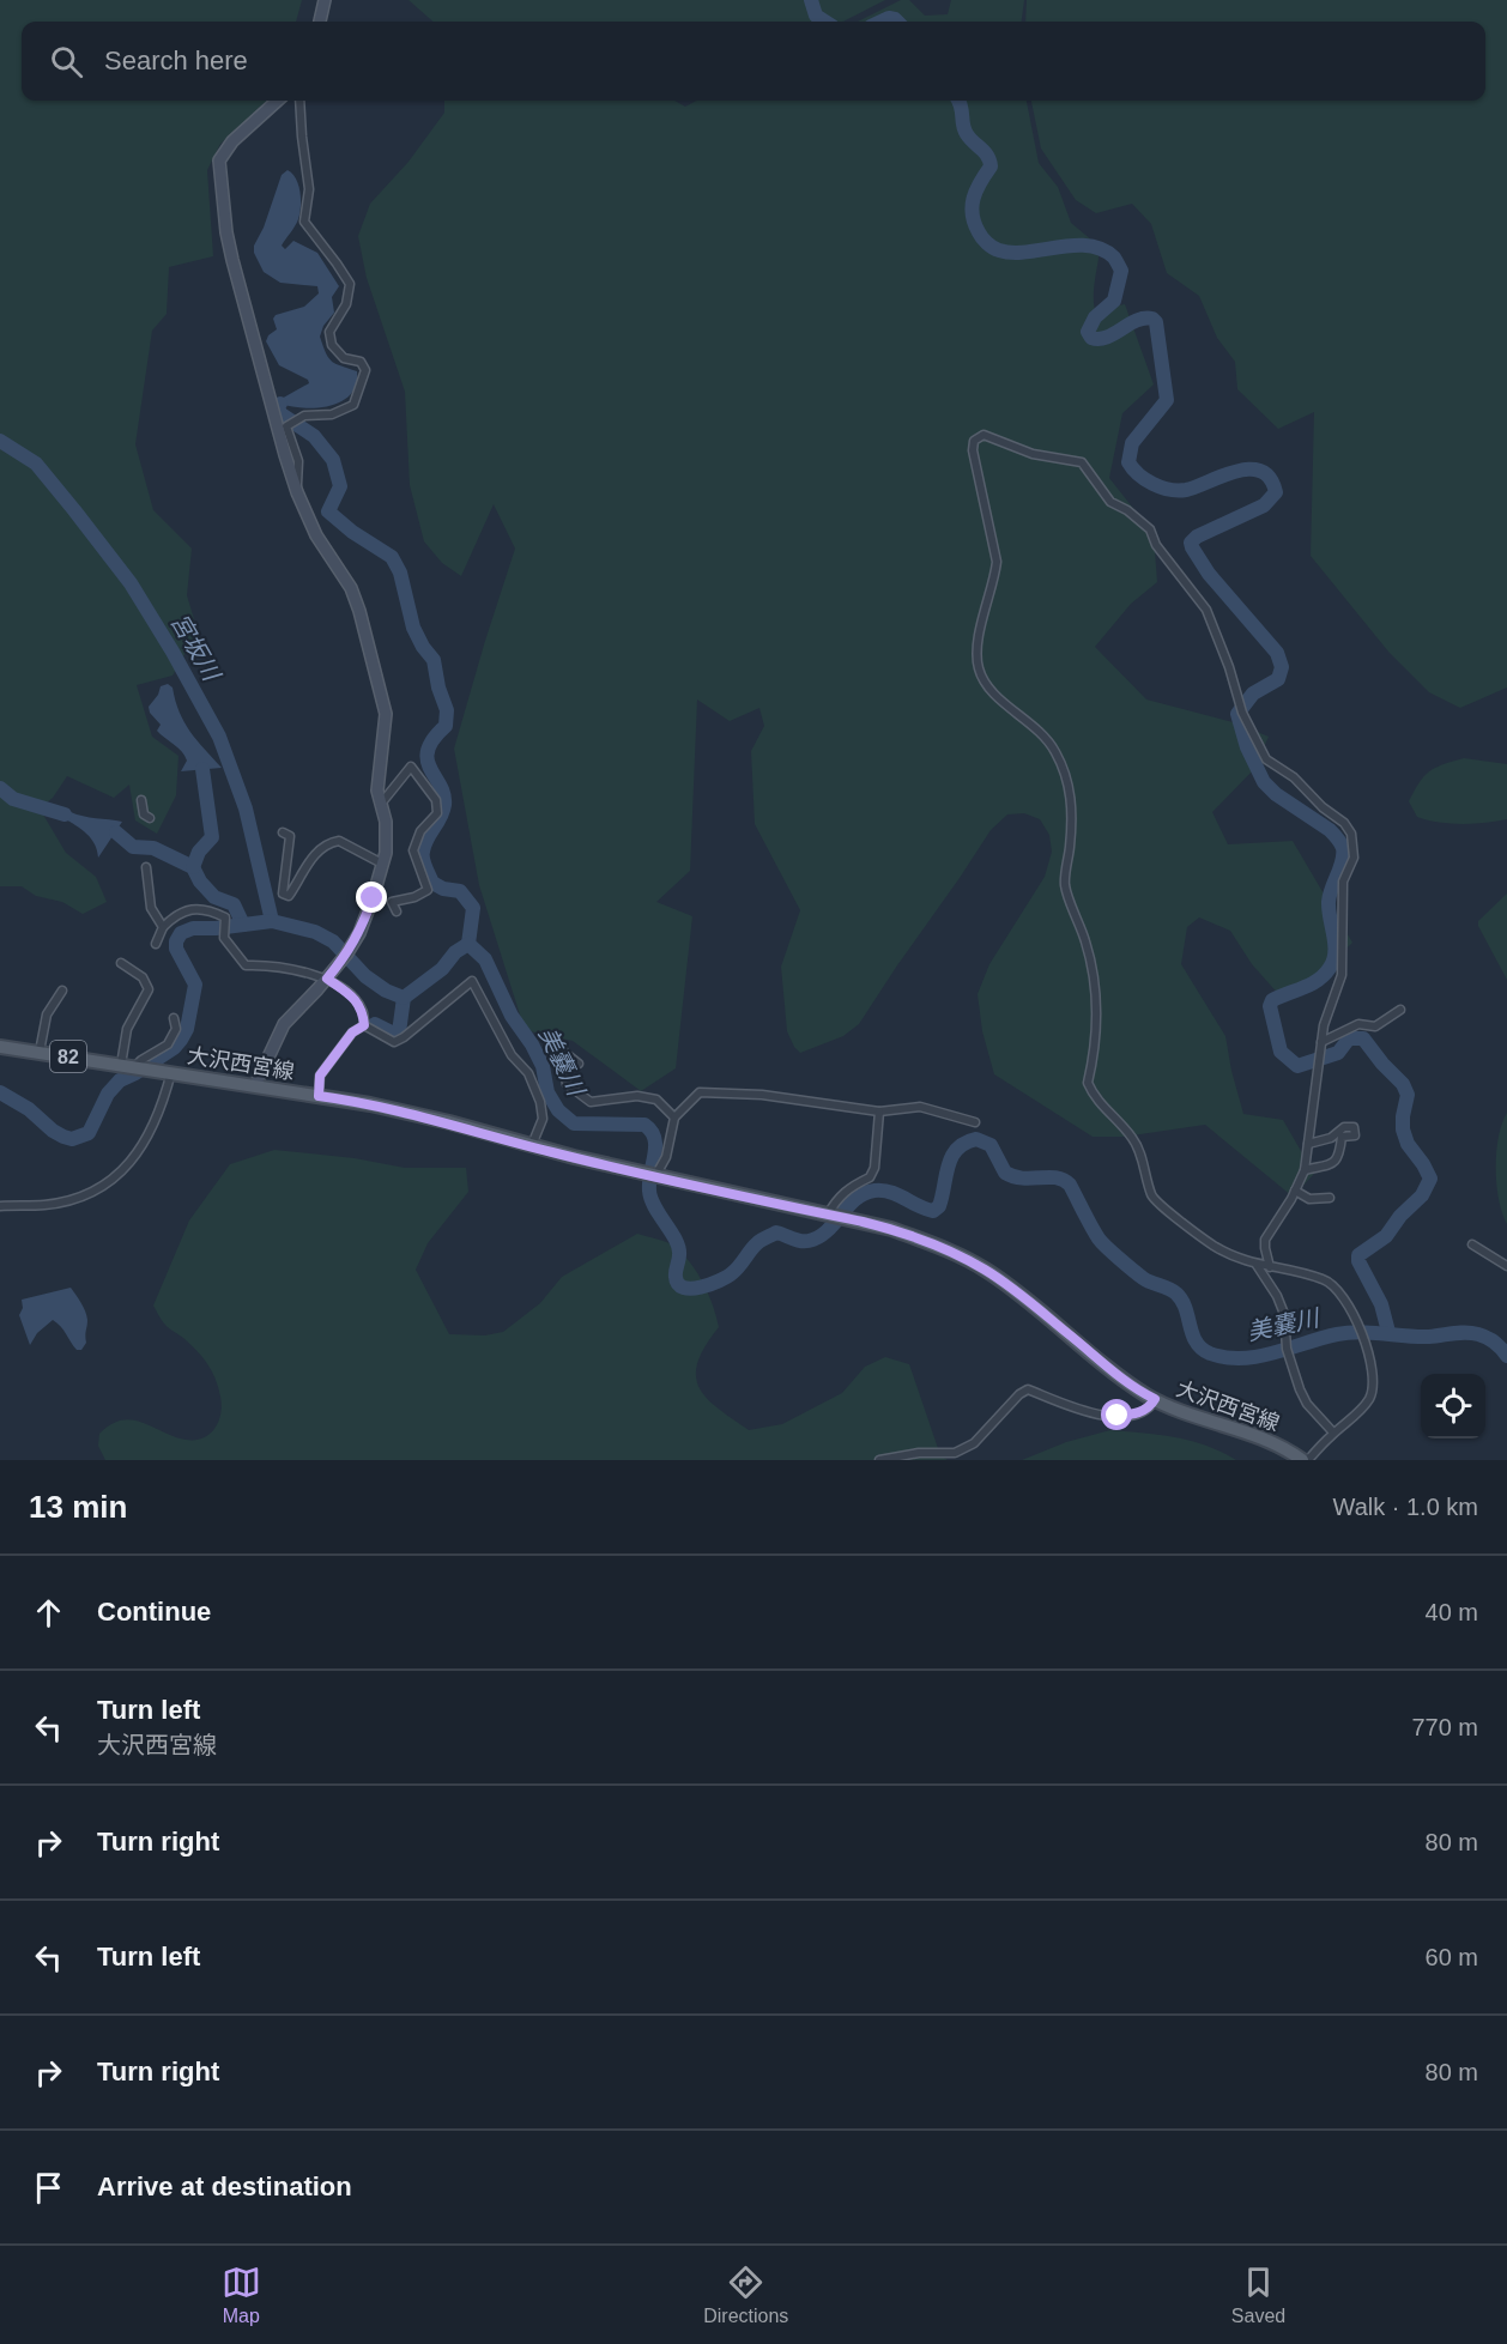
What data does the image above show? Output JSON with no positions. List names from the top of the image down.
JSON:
{
  "streets": {
    "main road": ["82", "大沢西宮線"]
  },
  "water": ["宮坂川", "美嚢川"],
  "page": {
    "search": "Search here",
    "heading": ["13 min", "Walk · 1.0 km"],
    "list": [
      ["Continue", "40 m"],
      ["Turn left", "大沢西宮線", "770 m"],
      ["Turn right", "80 m"],
      ["Turn left", "60 m"],
      ["Turn right", "80 m"],
      "Arrive at destination"
    ],
    "nav": ["Map", "Directions", "Saved"]
  }
}
